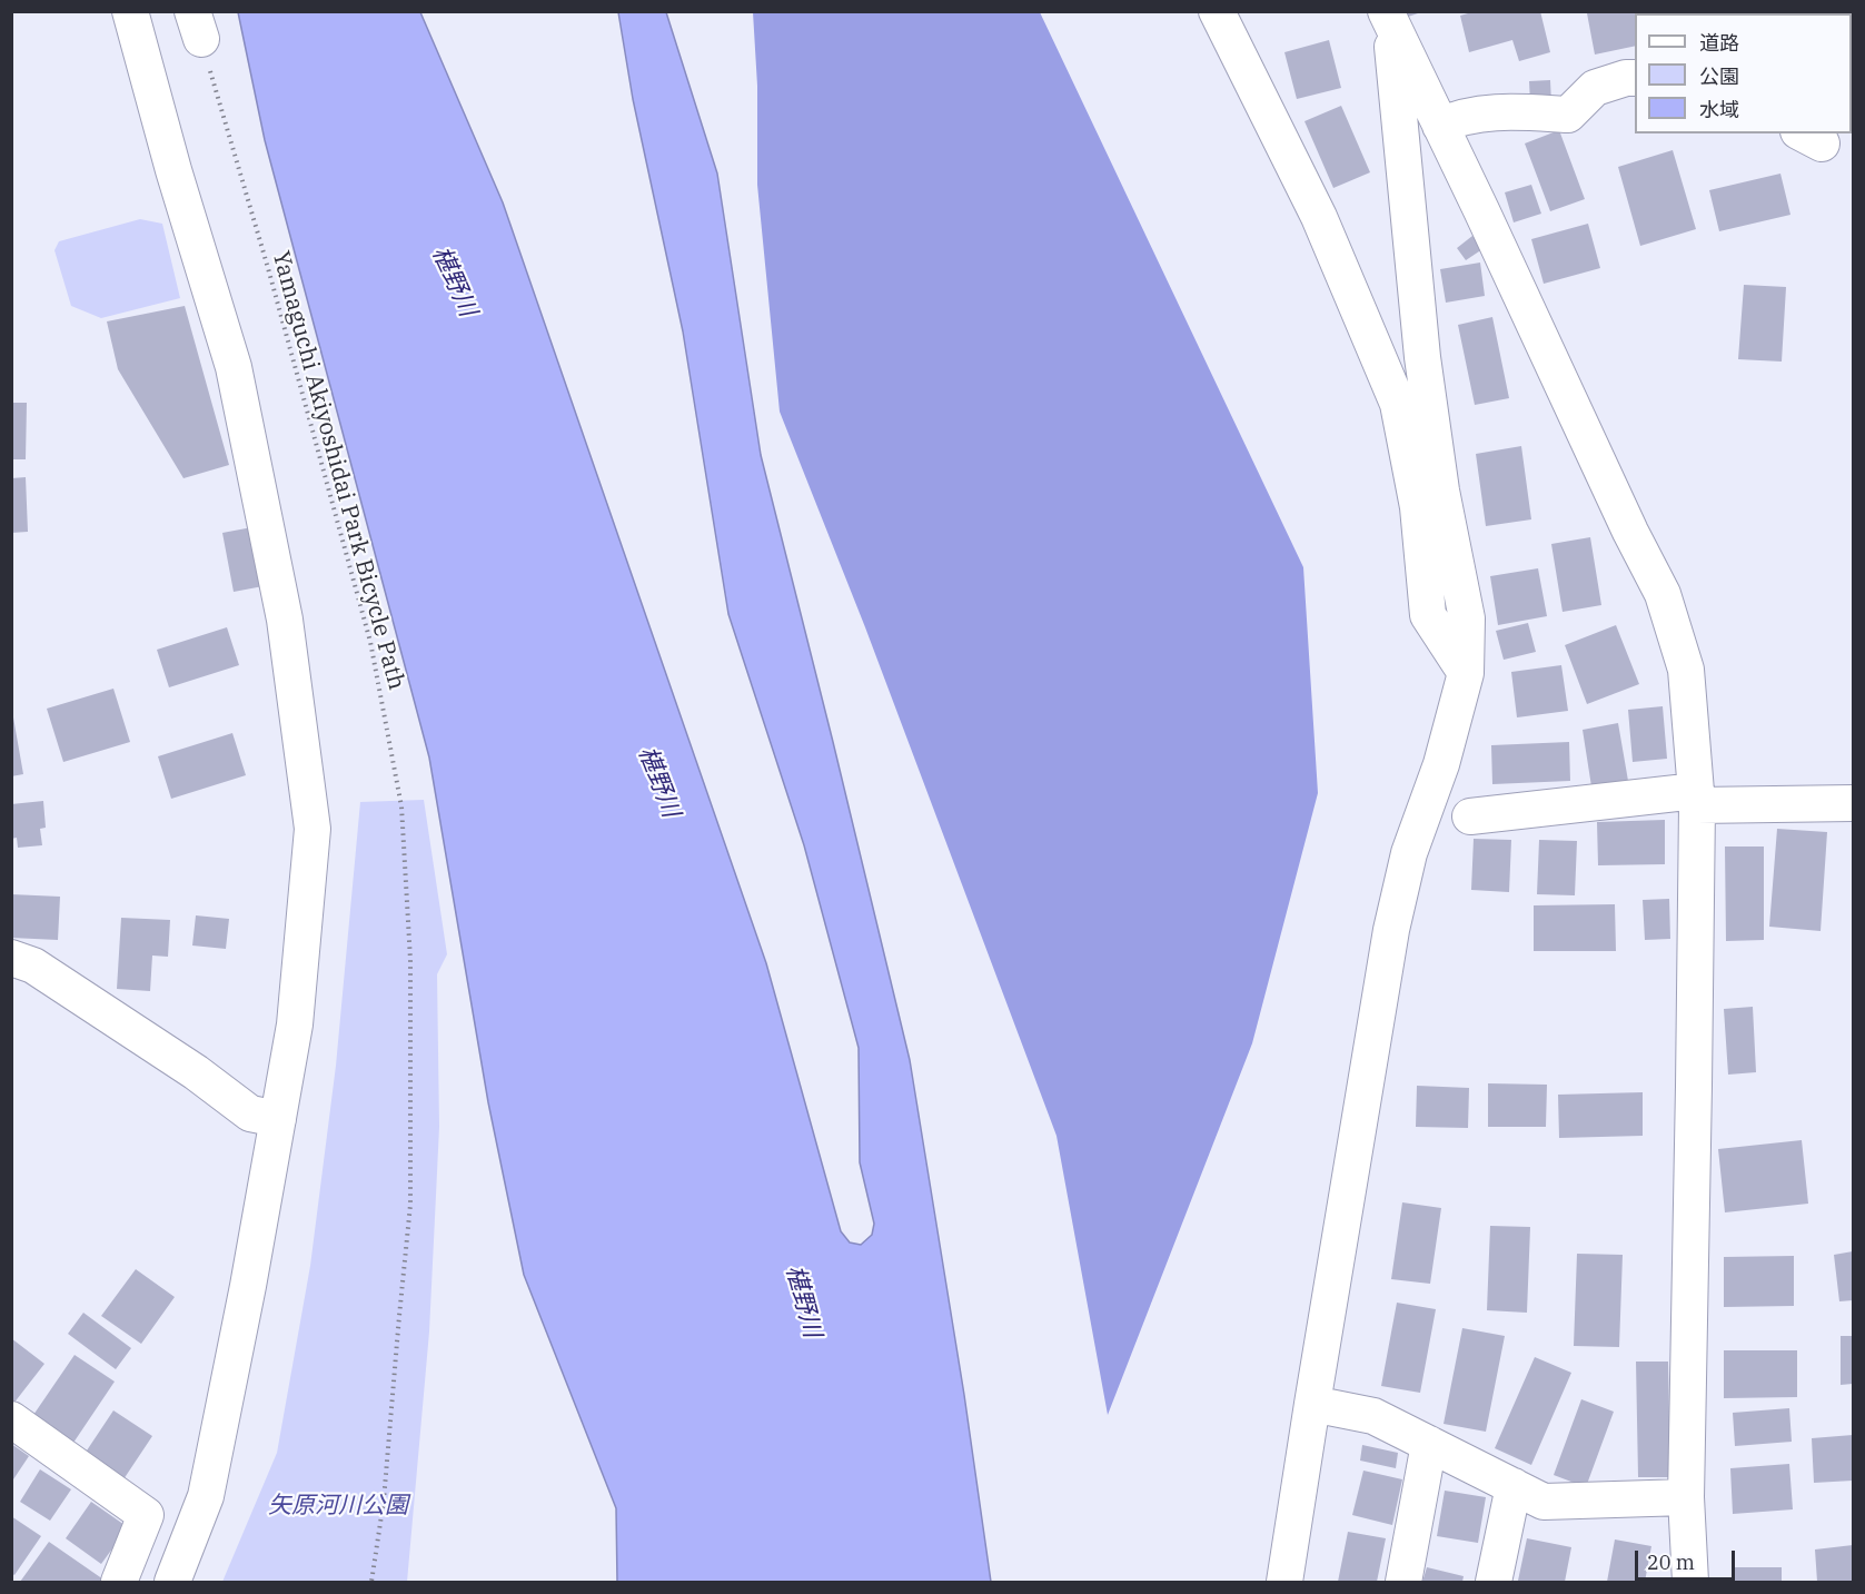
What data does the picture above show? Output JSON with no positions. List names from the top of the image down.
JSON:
{
  "streets": {
    "path": ["Yamaguchi Akiyoshidai Park Bicycle Path"]
  },
  "water": ["椹野川"],
  "parks": ["矢原河川公園"],
  "legend": ["道路", "公園", "水域"],
  "scale_bar": "20 m"
}
